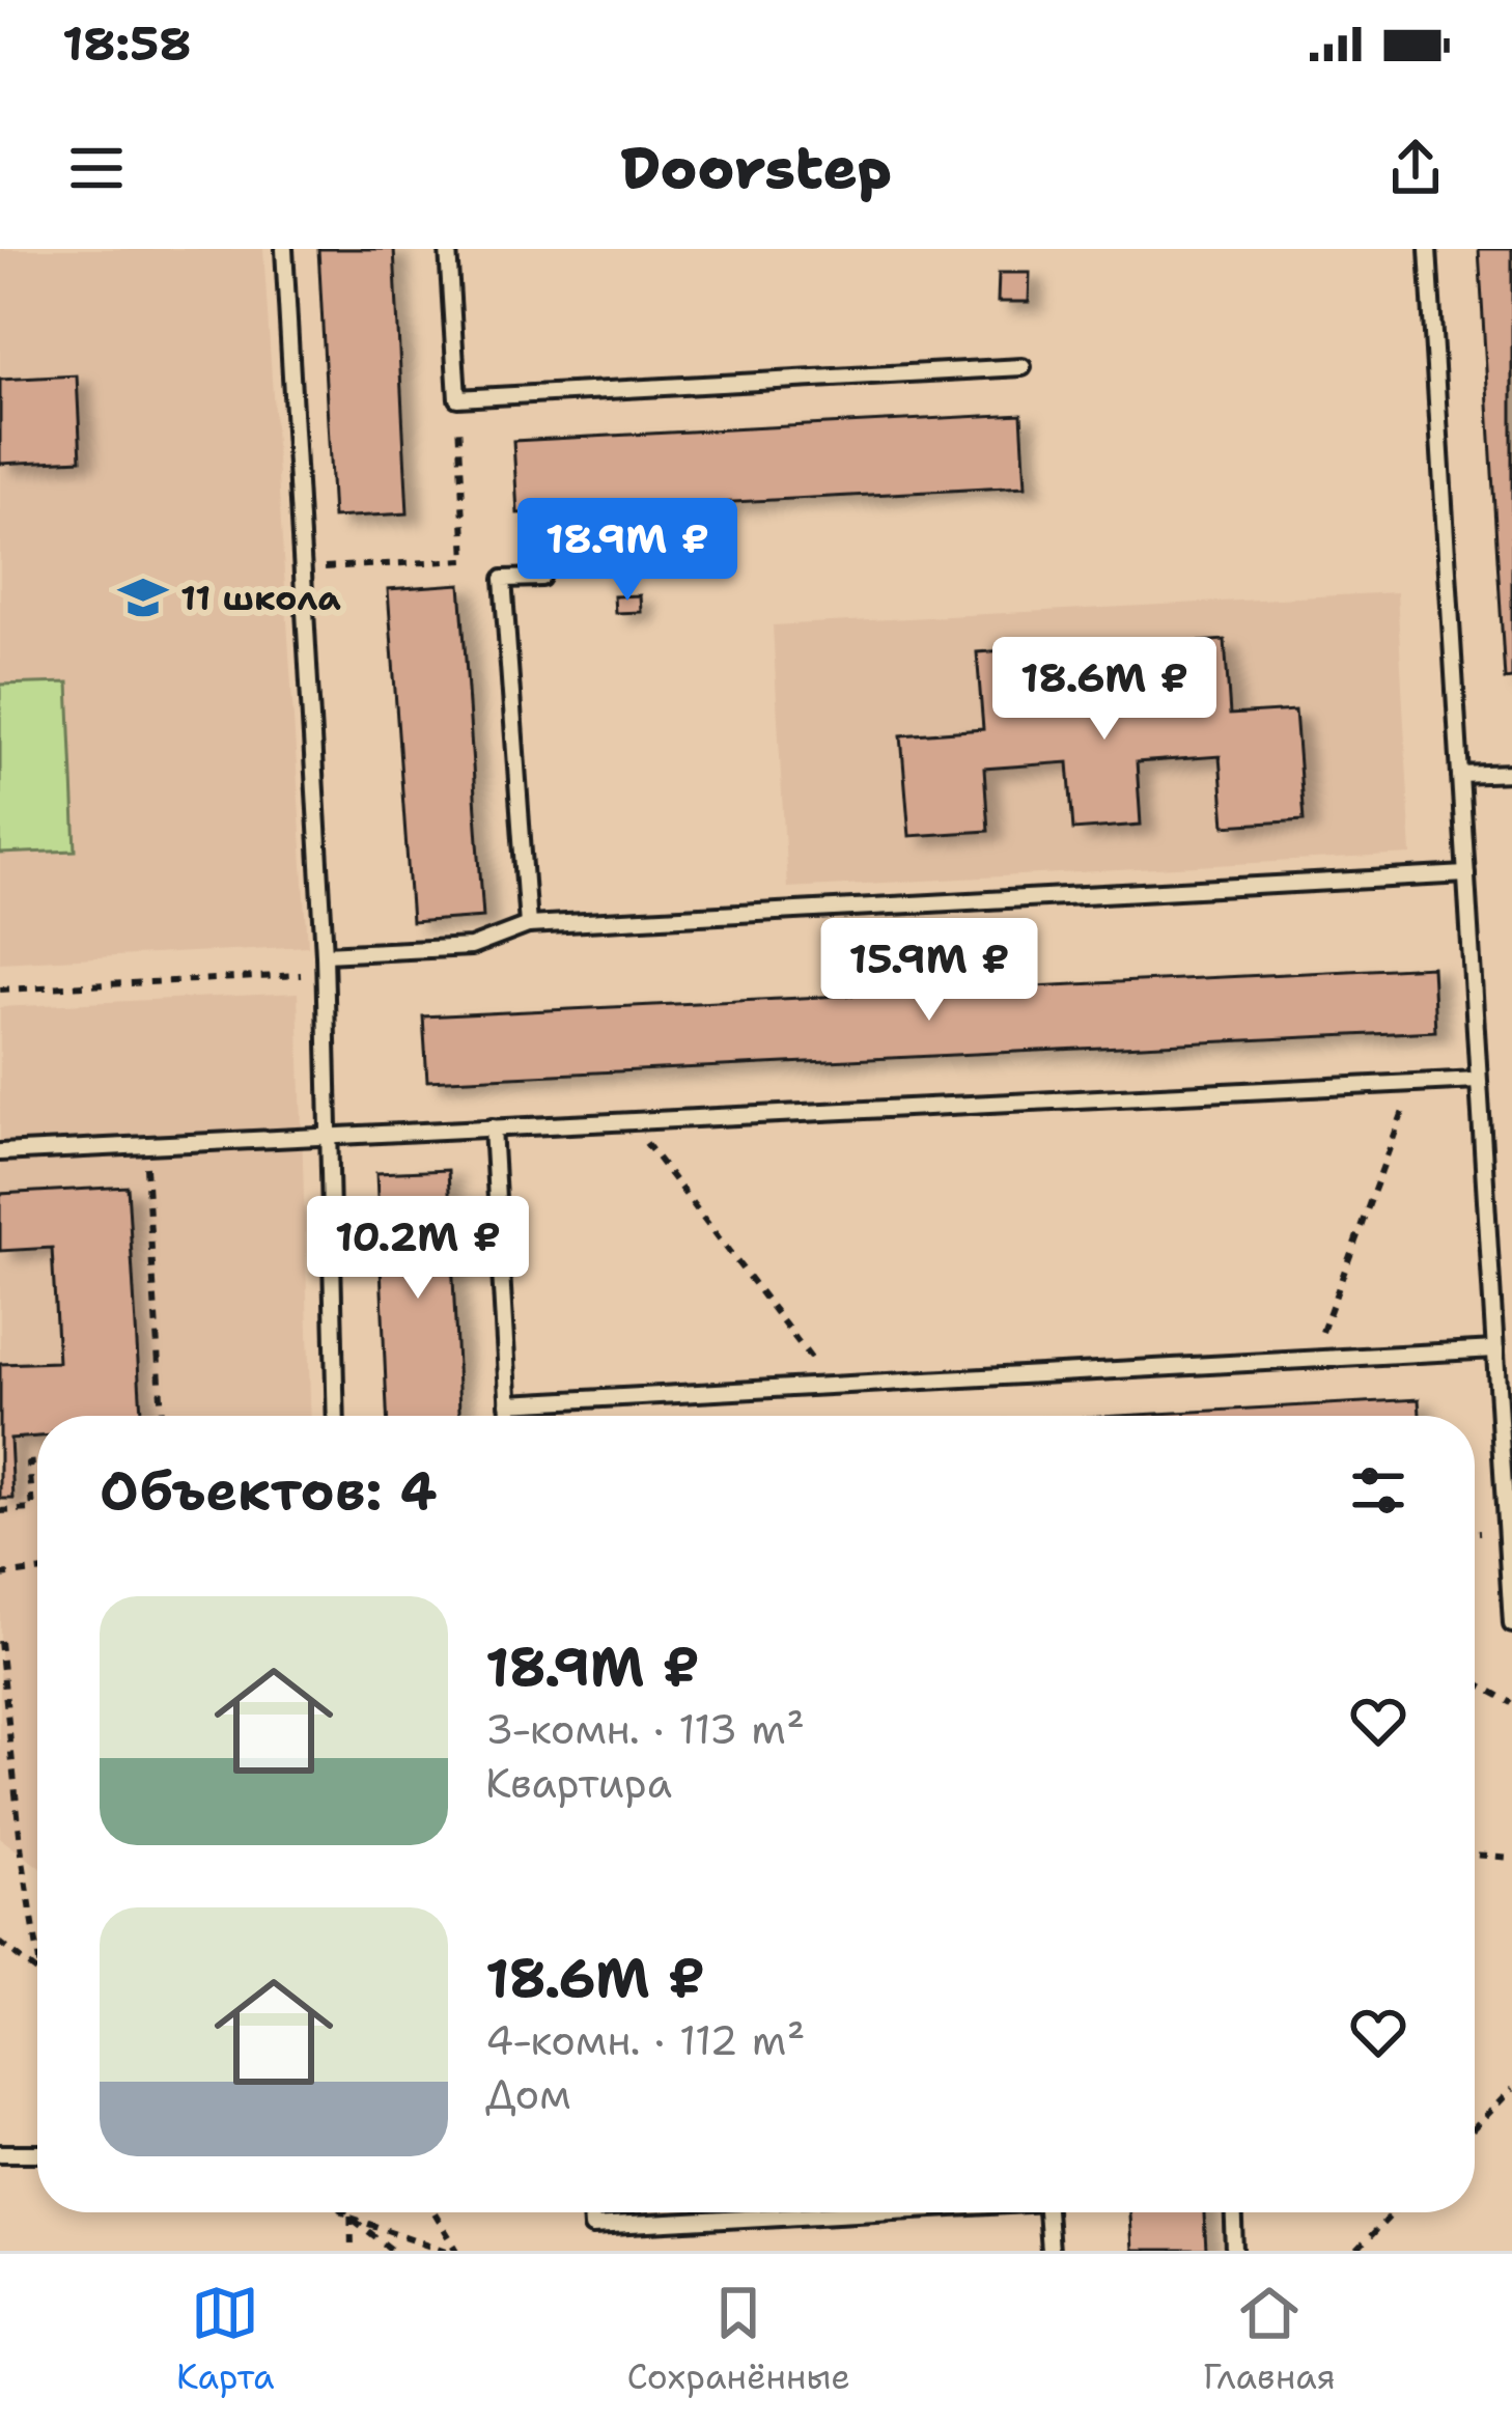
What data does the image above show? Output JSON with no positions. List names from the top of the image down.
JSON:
{
  "places": {
    "school or university": ["11 школа"]
  },
  "page": {
    "status": "18:58",
    "header": "Doorstep",
    "price": [
      "18.9M ₽",
      "18.6M ₽",
      "15.9M ₽",
      "10.2M ₽"
    ],
    "heading": "Объектов: 4",
    "list": [
      {
        "name": "18.9M ₽",
        "note": "3-комн. · 113 m² · Квартира"
      },
      {
        "name": "18.6M ₽",
        "note": "4-комн. · 112 m² · Дом"
      }
    ],
    "tabs": ["Карта", "Сохранённые", "Главная"]
  }
}
